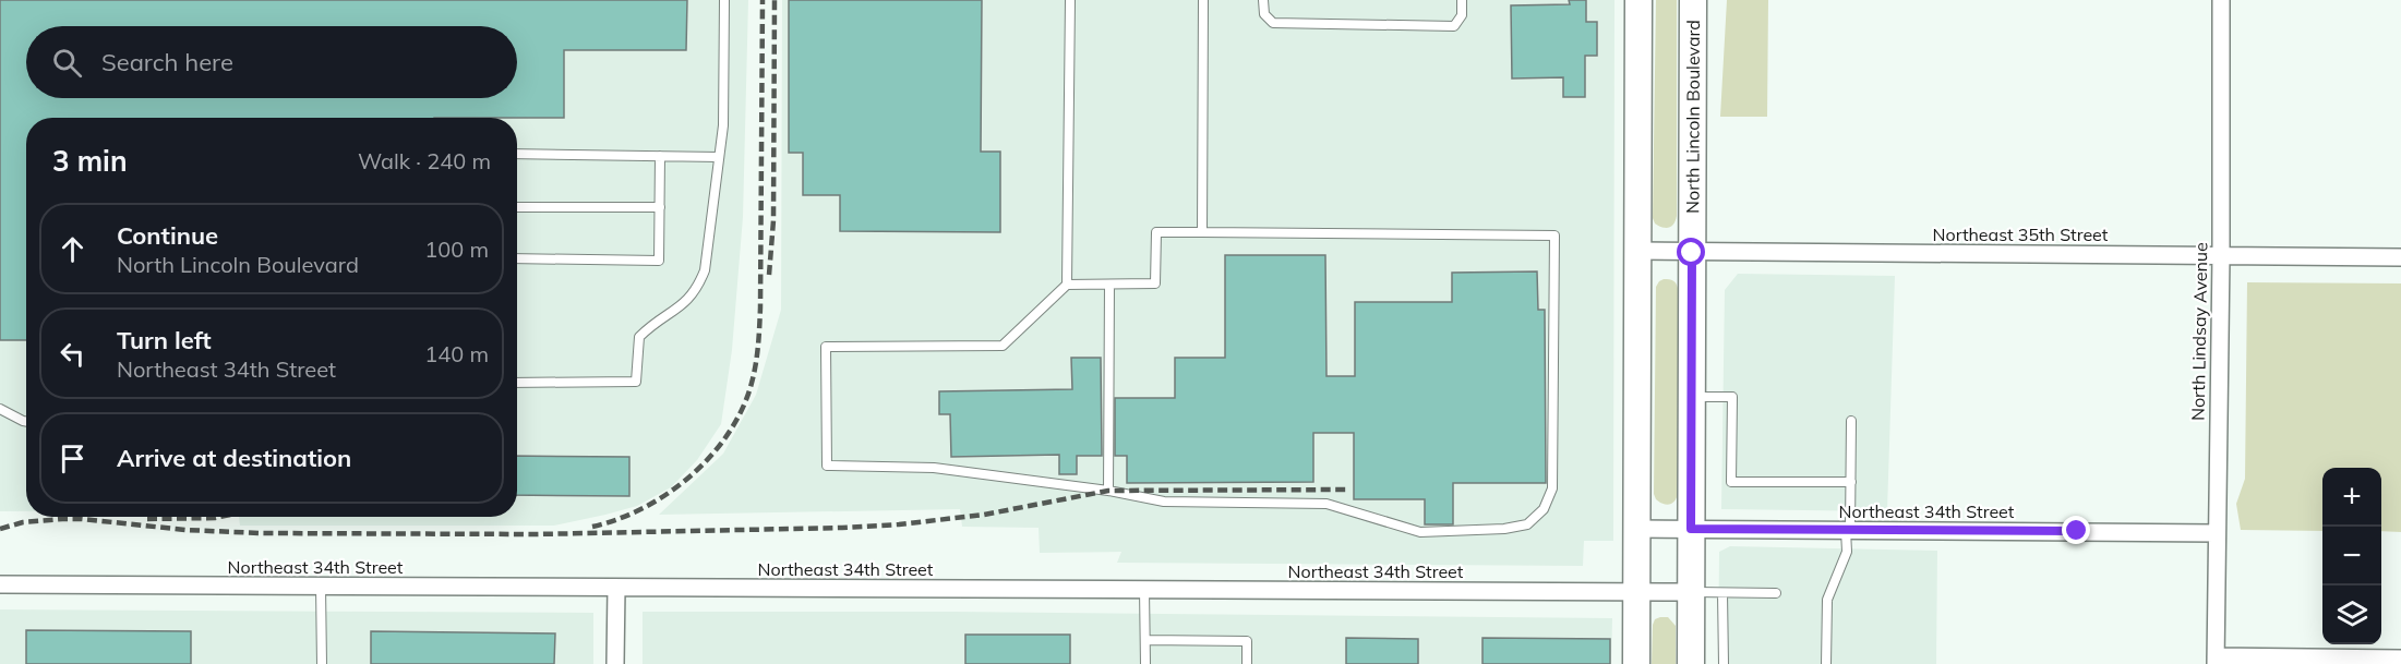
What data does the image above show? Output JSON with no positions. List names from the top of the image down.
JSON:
{
  "streets": {
    "main road": ["North Lincoln Boulevard"],
    "street": ["Northeast 35th Street", "North Lindsay Avenue", "Northeast 34th Street"]
  },
  "crossings": [
    ["North Lincoln Boulevard", "Northeast 35th Street"],
    ["North Lincoln Boulevard", "Northeast 34th Street"],
    ["Northeast 35th Street", "North Lindsay Avenue"],
    ["North Lindsay Avenue", "Northeast 34th Street"]
  ],
  "page": {
    "search": "Search here",
    "heading": ["3 min", "Walk · 240 m"],
    "list": [
      ["Continue", "North Lincoln Boulevard", "100 m"],
      ["Turn left", "Northeast 34th Street", "140 m"],
      "Arrive at destination"
    ],
    "map_buttons": ["+", "−"]
  }
}
